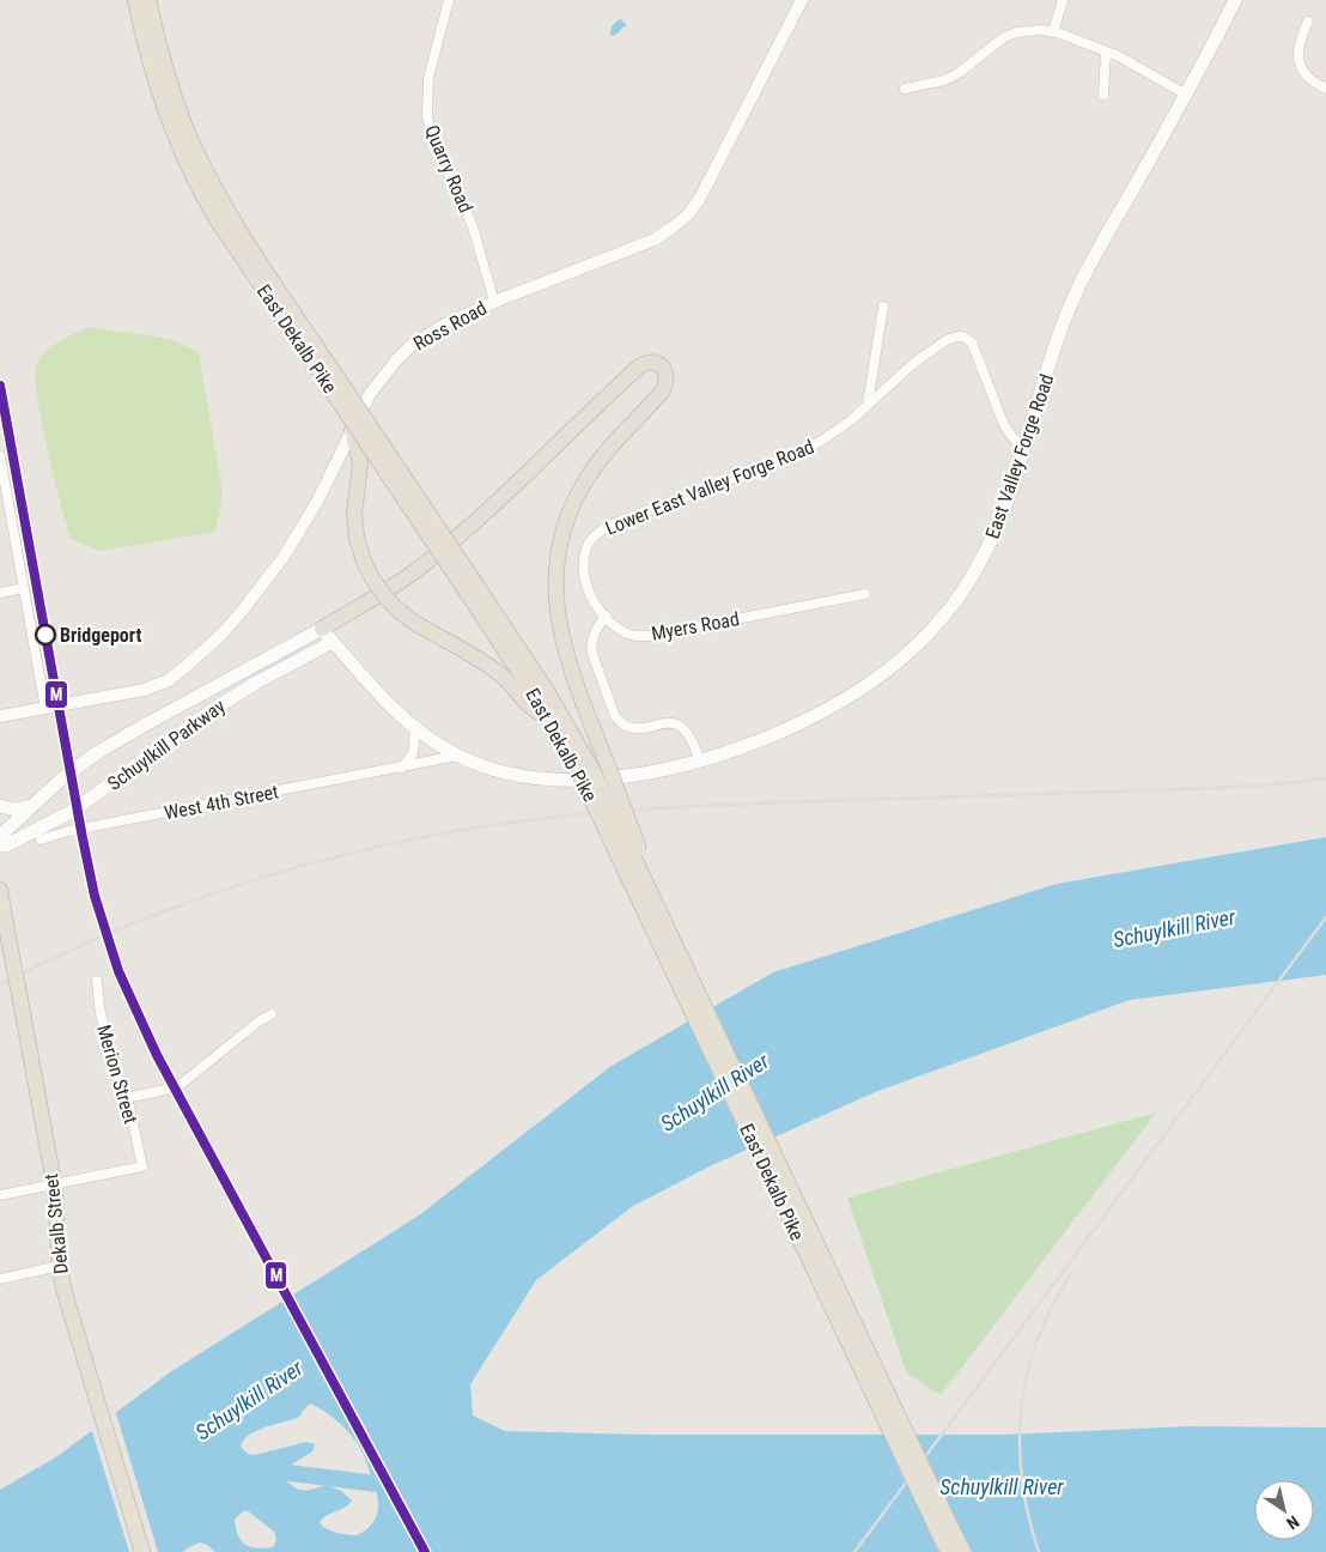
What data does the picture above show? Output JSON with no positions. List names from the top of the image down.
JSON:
{
  "streets": {
    "highway": ["East Dekalb Pike", "Dekalb Street"],
    "main road": ["East Valley Forge Road", "Schuylkill Parkway"],
    "street": [
      "Quarry Road",
      "Ross Road",
      "Lower East Valley Forge Road",
      "Myers Road",
      "West 4th Street",
      "Merion Street"
    ]
  },
  "crossings": [
    ["Quarry Road", "Ross Road"],
    ["East Valley Forge Road", "Lower East Valley Forge Road"],
    ["East Valley Forge Road", "Schuylkill Parkway"],
    ["East Valley Forge Road", "West 4th Street"],
    ["Lower East Valley Forge Road", "Myers Road"],
    ["Merion Street", "Dekalb Street"]
  ],
  "water": ["Schuylkill River"],
  "places": ["Bridgeport"],
  "lines": ["transit line M"],
  "north": "bottom right"
}
